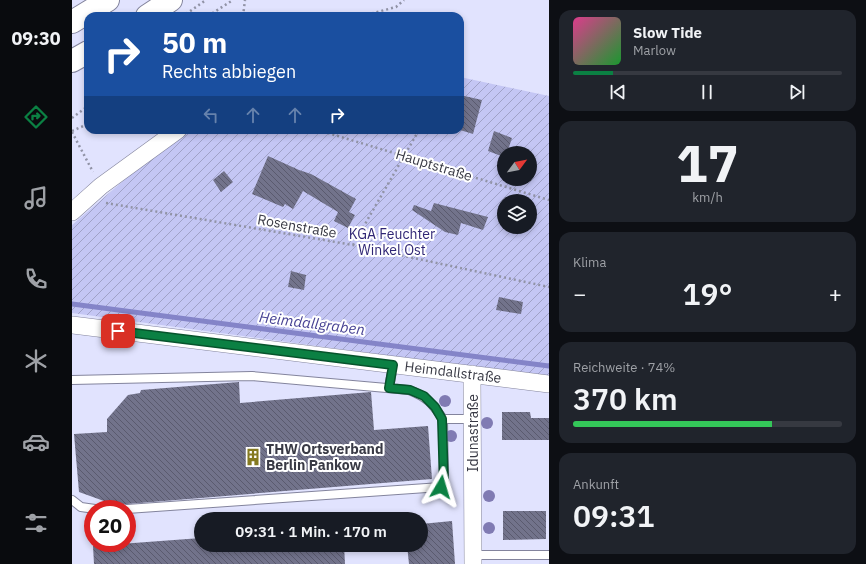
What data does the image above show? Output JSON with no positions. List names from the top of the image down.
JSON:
{
  "streets": {
    "street": ["Heimdallstraße", "Idunastraße"],
    "path": ["Hauptstraße", "Rosenstraße"]
  },
  "crossings": [
    ["Heimdallstraße", "Idunastraße"]
  ],
  "water": ["Heimdallgraben"],
  "parks": ["KGA Feuchter Winkel Ost"],
  "places": {
    "building": ["THW Ortsverband Berlin Pankow"]
  },
  "north": "top right",
  "page": {
    "tabs": "09:30",
    "turn": ["50 m", "Rechts abbiegen"],
    "song": ["Slow Tide", "Marlow"],
    "tile": [
      ["17", "km/h"],
      "Klima",
      ["Reichweite · 74%", "370 km"],
      ["Ankunft", "09:31"]
    ],
    "heat": ["−", "19°", "+"],
    "limit": "20",
    "trip": "09:31 · 1 Min. · 170 m"
  }
}
